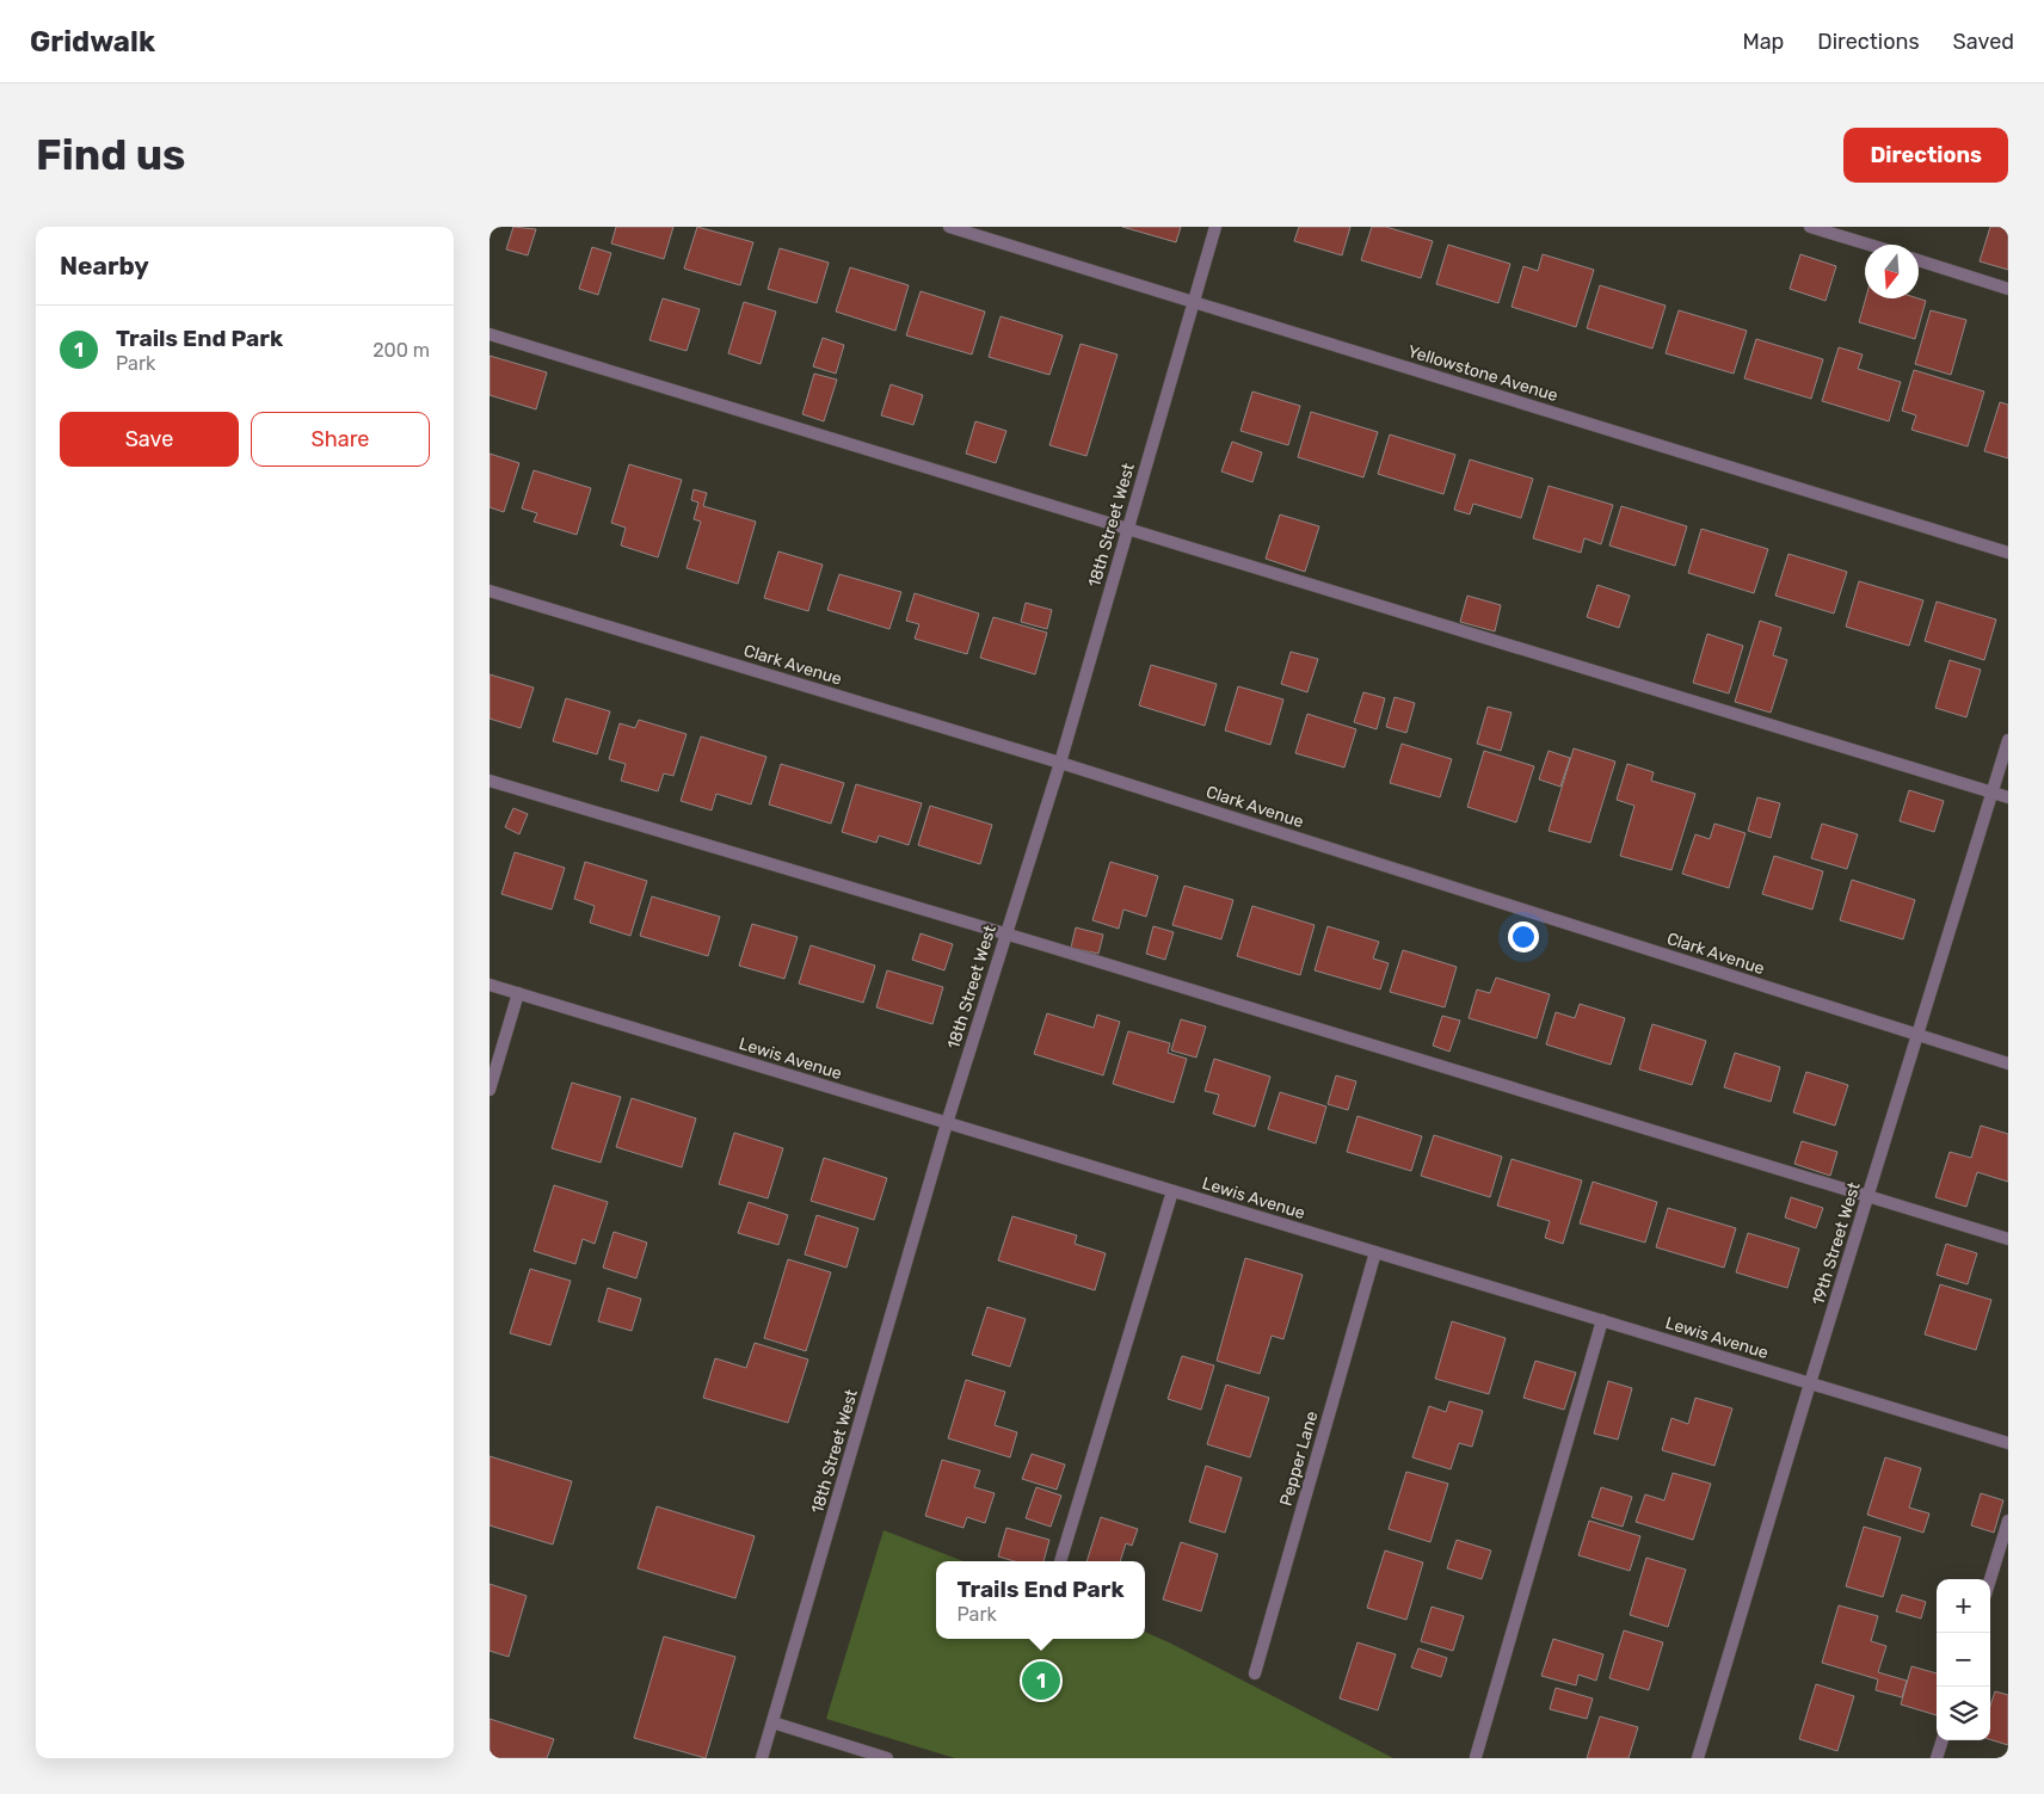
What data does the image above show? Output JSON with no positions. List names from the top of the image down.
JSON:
{
  "streets": {
    "street": [
      "Yellowstone Avenue",
      "18th Street West",
      "Clark Avenue",
      "Lewis Avenue",
      "19th Street West",
      "Pepper Lane"
    ]
  },
  "crossings": [
    ["Yellowstone Avenue", "18th Street West"],
    ["18th Street West", "Clark Avenue"],
    ["18th Street West", "Lewis Avenue"],
    ["Clark Avenue", "19th Street West"],
    ["Lewis Avenue", "19th Street West"],
    ["Lewis Avenue", "Pepper Lane"]
  ],
  "north": "bottom",
  "page": {
    "header": "Gridwalk",
    "nav": ["Map", "Directions", "Saved"],
    "buttons": [
      "Directions",
      ["Save", "Share"]
    ],
    "title": "Find us",
    "heading": "Nearby",
    "list": [
      {
        "mark": "1",
        "name": "Trails End Park",
        "note": "Park",
        "value": "200 m"
      }
    ],
    "popup": ["Trails End Park", "Park"],
    "map_buttons": ["+", "−"],
    "pins": "1"
  }
}
